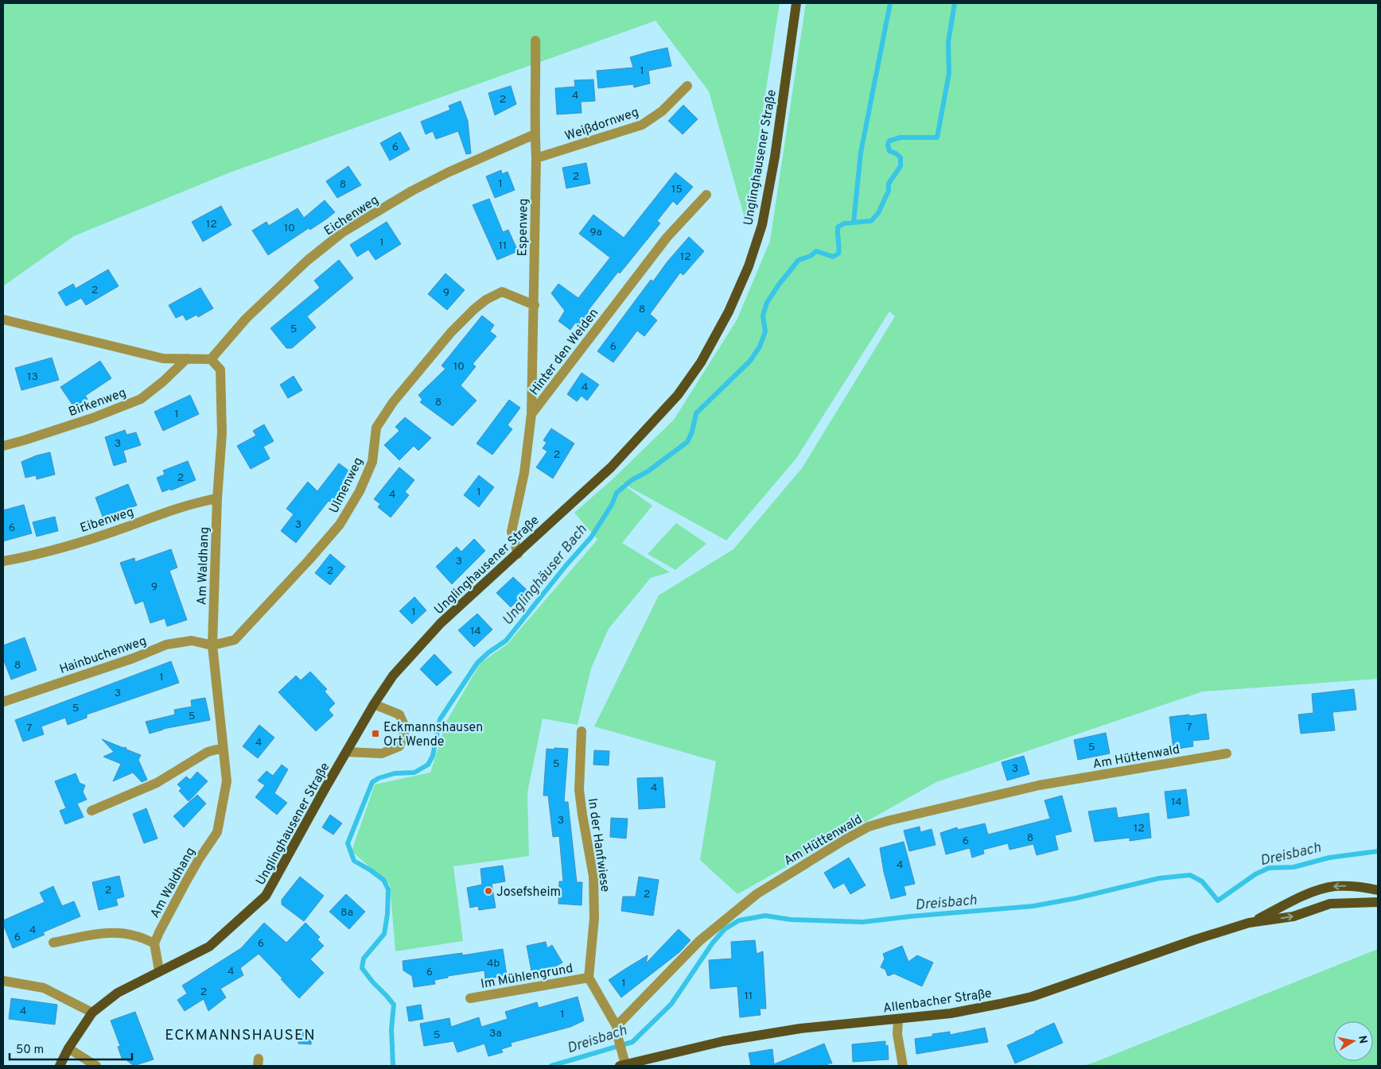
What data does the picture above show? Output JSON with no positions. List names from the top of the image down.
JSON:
{
  "streets": {
    "main road": ["Unglinghausener Straße", "Allenbacher Straße"],
    "street": [
      "Weißdornweg",
      "Eichenweg",
      "Espenweg",
      "Hinter den Weiden",
      "Birkenweg",
      "Ulmenweg",
      "Eibenweg",
      "Am Waldhang",
      "Hainbuchenweg",
      "Am Hüttenwald",
      "In der Hanfwiese",
      "Im Mühlengrund"
    ]
  },
  "crossings": [
    ["Weißdornweg", "Espenweg"],
    ["Unglinghausener Straße", "Hinter den Weiden"],
    ["Eichenweg", "Espenweg"],
    ["Eichenweg", "Am Waldhang"],
    ["Espenweg", "Hinter den Weiden"],
    ["Espenweg", "Ulmenweg"],
    ["Ulmenweg", "Am Waldhang"],
    ["Ulmenweg", "Hainbuchenweg"],
    ["Eibenweg", "Am Waldhang"],
    ["Am Waldhang", "Hainbuchenweg"],
    ["In der Hanfwiese", "Im Mühlengrund"]
  ],
  "districts": ["ECKMANNSHAUSEN"],
  "water": ["Unglinghäuser Bach", "Dreisbach"],
  "places": {
    "transit": ["Eckmannshausen Ort Wende"],
    "other": ["Josefsheim"]
  },
  "house_numbers": [
    "1",
    "4",
    "2",
    "6",
    "2",
    "1",
    "8",
    "15",
    "12",
    "10",
    "9a",
    "1",
    "11",
    "12",
    "2",
    "9",
    "8",
    "5",
    "6",
    "10",
    "13",
    "4",
    "8",
    "1",
    "3",
    "2",
    "2",
    "1",
    "4",
    "3",
    "6",
    "3",
    "2",
    "9",
    "1",
    "14",
    "8",
    "1",
    "3",
    "5",
    "5",
    "7",
    "7",
    "4",
    "5",
    "5",
    "3",
    "4",
    "14",
    "3",
    "12",
    "8",
    "6",
    "4",
    "2",
    "2",
    "8a",
    "4",
    "6",
    "6",
    "4b",
    "4",
    "6",
    "1",
    "2",
    "11",
    "4",
    "1",
    "3a",
    "5"
  ],
  "scale_bar": "50 m",
  "north": "right"
}
